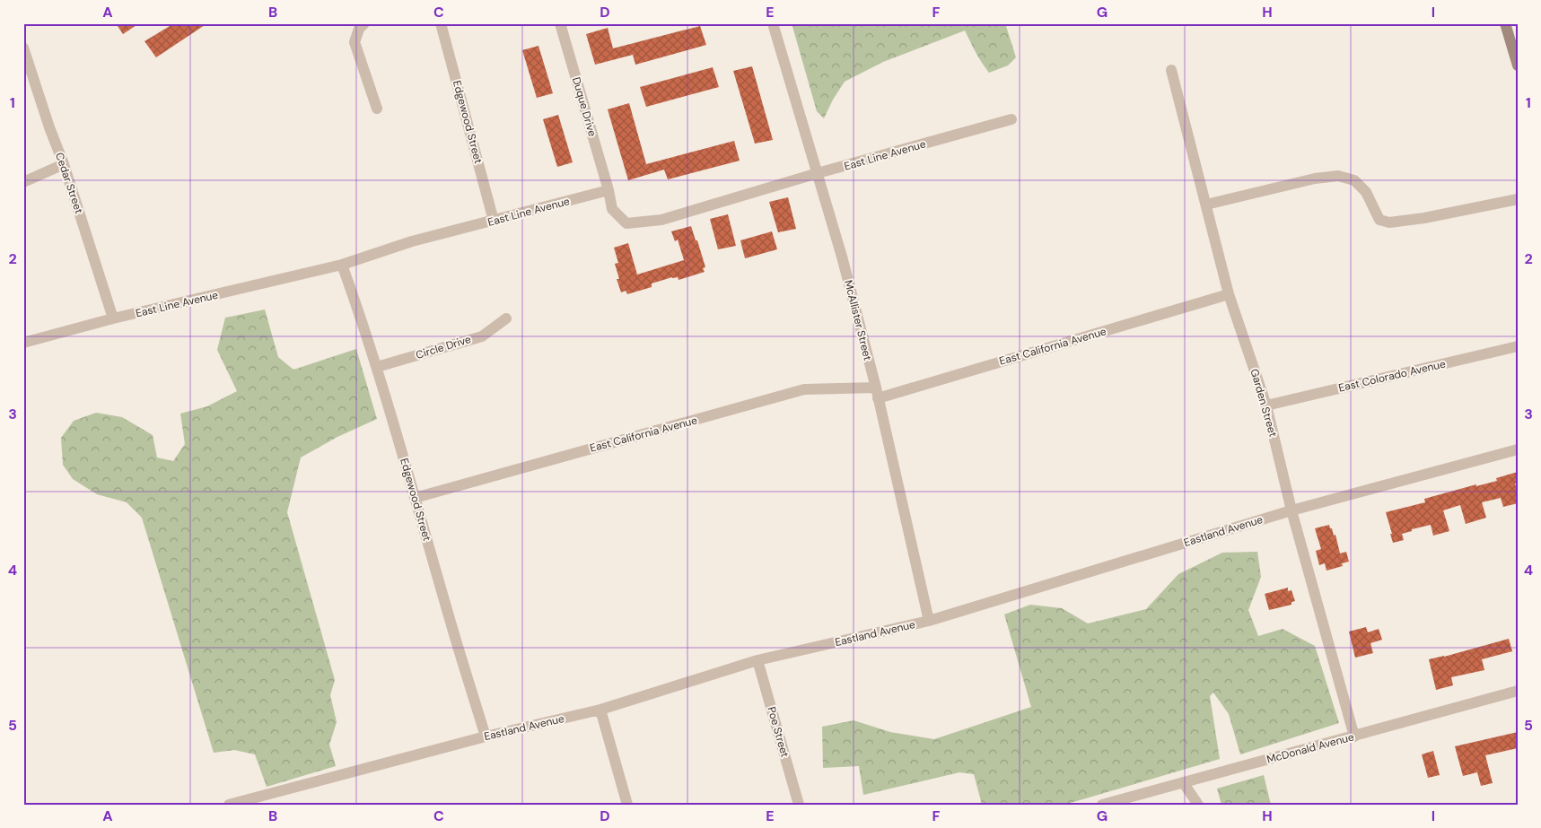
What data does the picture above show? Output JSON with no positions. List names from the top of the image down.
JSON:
{
  "streets": {
    "street": [
      "Duque Drive",
      "Edgewood Street",
      "East Line Avenue",
      "Cedar Street",
      "McAllister Street",
      "East California Avenue",
      "Circle Drive",
      "East Colorado Avenue",
      "Garden Street",
      "Eastland Avenue",
      "Poe Street",
      "McDonald Avenue"
    ]
  },
  "crossings": [
    ["Duque Drive", "East Line Avenue"],
    ["Edgewood Street", "East Line Avenue"],
    ["Edgewood Street", "East California Avenue"],
    ["Edgewood Street", "Circle Drive"],
    ["Edgewood Street", "Eastland Avenue"],
    ["East Line Avenue", "Cedar Street"],
    ["East Line Avenue", "McAllister Street"],
    ["McAllister Street", "East California Avenue"],
    ["McAllister Street", "Eastland Avenue"],
    ["East California Avenue", "Garden Street"],
    ["East Colorado Avenue", "Garden Street"],
    ["Garden Street", "Eastland Avenue"],
    ["Garden Street", "McDonald Avenue"],
    ["Eastland Avenue", "Poe Street"]
  ],
  "grid": {
    "columns": [
      "A",
      "B",
      "C",
      "D",
      "E",
      "F",
      "G",
      "H",
      "I"
    ],
    "rows": [
      "1",
      "2",
      "3",
      "4",
      "5"
    ]
  }
}
